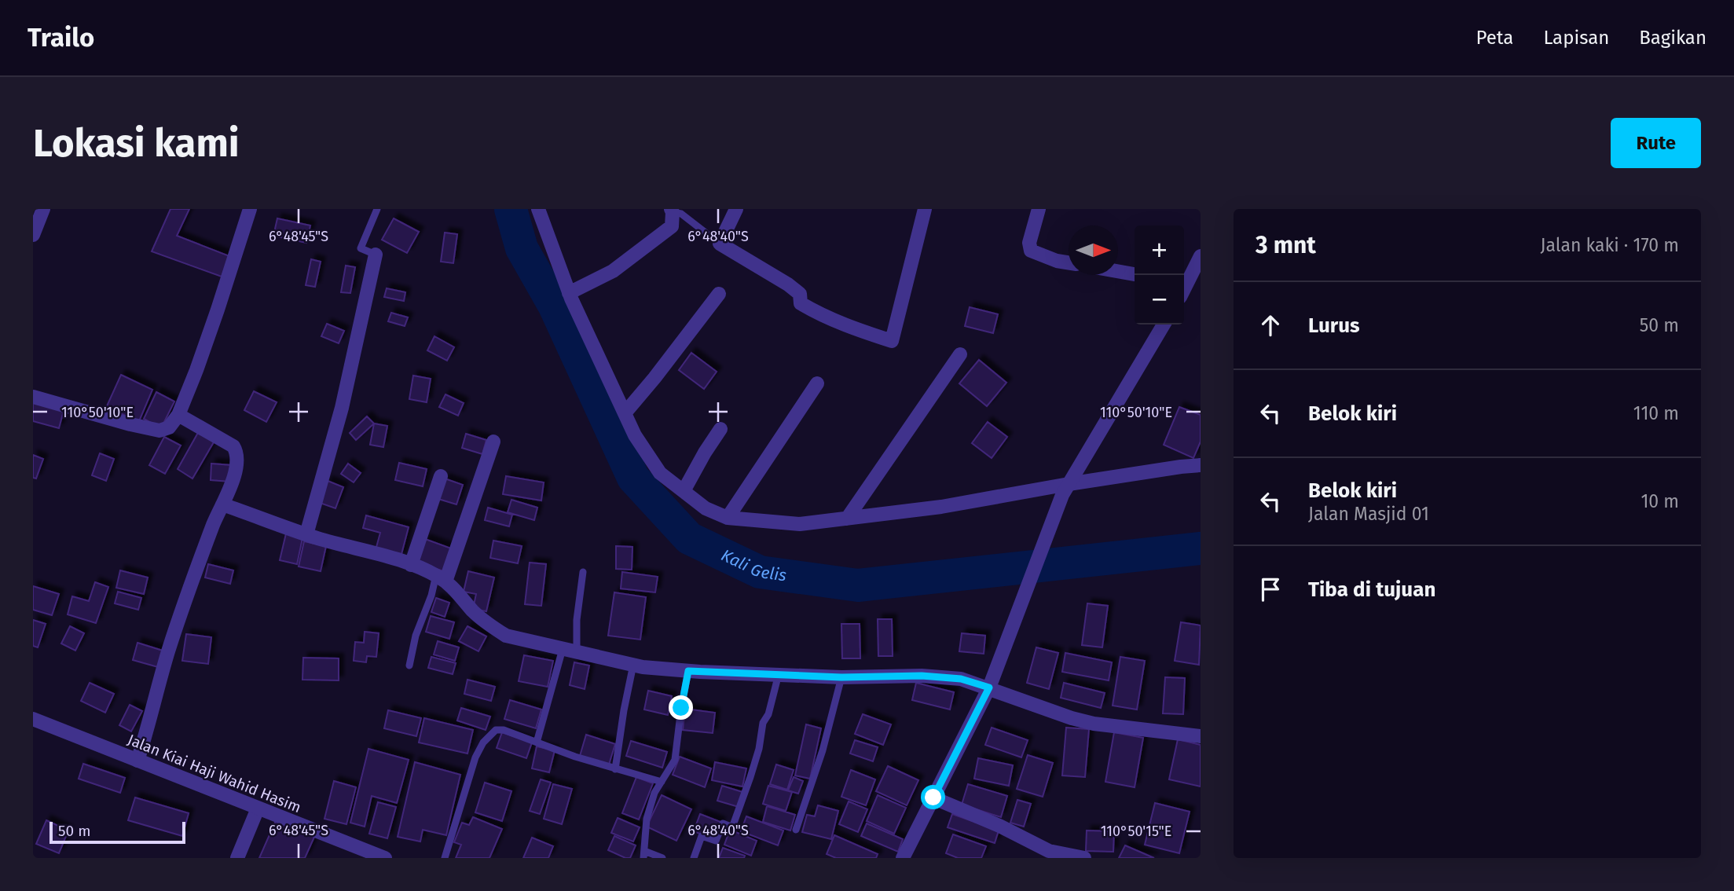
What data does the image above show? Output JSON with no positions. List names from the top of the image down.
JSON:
{
  "streets": {
    "street": ["Jalan Kiai Haji Wahid Hasim"]
  },
  "water": ["Kali Gelis"],
  "scale_bar": "50 m",
  "north": "right",
  "page": {
    "header": "Trailo",
    "nav": ["Peta", "Lapisan", "Bagikan"],
    "buttons": "Rute",
    "title": "Lokasi kami",
    "heading": ["3 mnt", "Jalan kaki · 170 m"],
    "map_buttons": ["+", "−"],
    "list": [
      ["Lurus", "50 m"],
      ["Belok kiri", "110 m"],
      ["Belok kiri", "Jalan Masjid 01", "10 m"],
      "Tiba di tujuan"
    ],
    "scale": "50 m"
  },
  "coordinates": [
    "6°48'45\"S",
    "6°48'40\"S",
    "110°50'10\"E",
    "110°50'15\"E"
  ]
}
